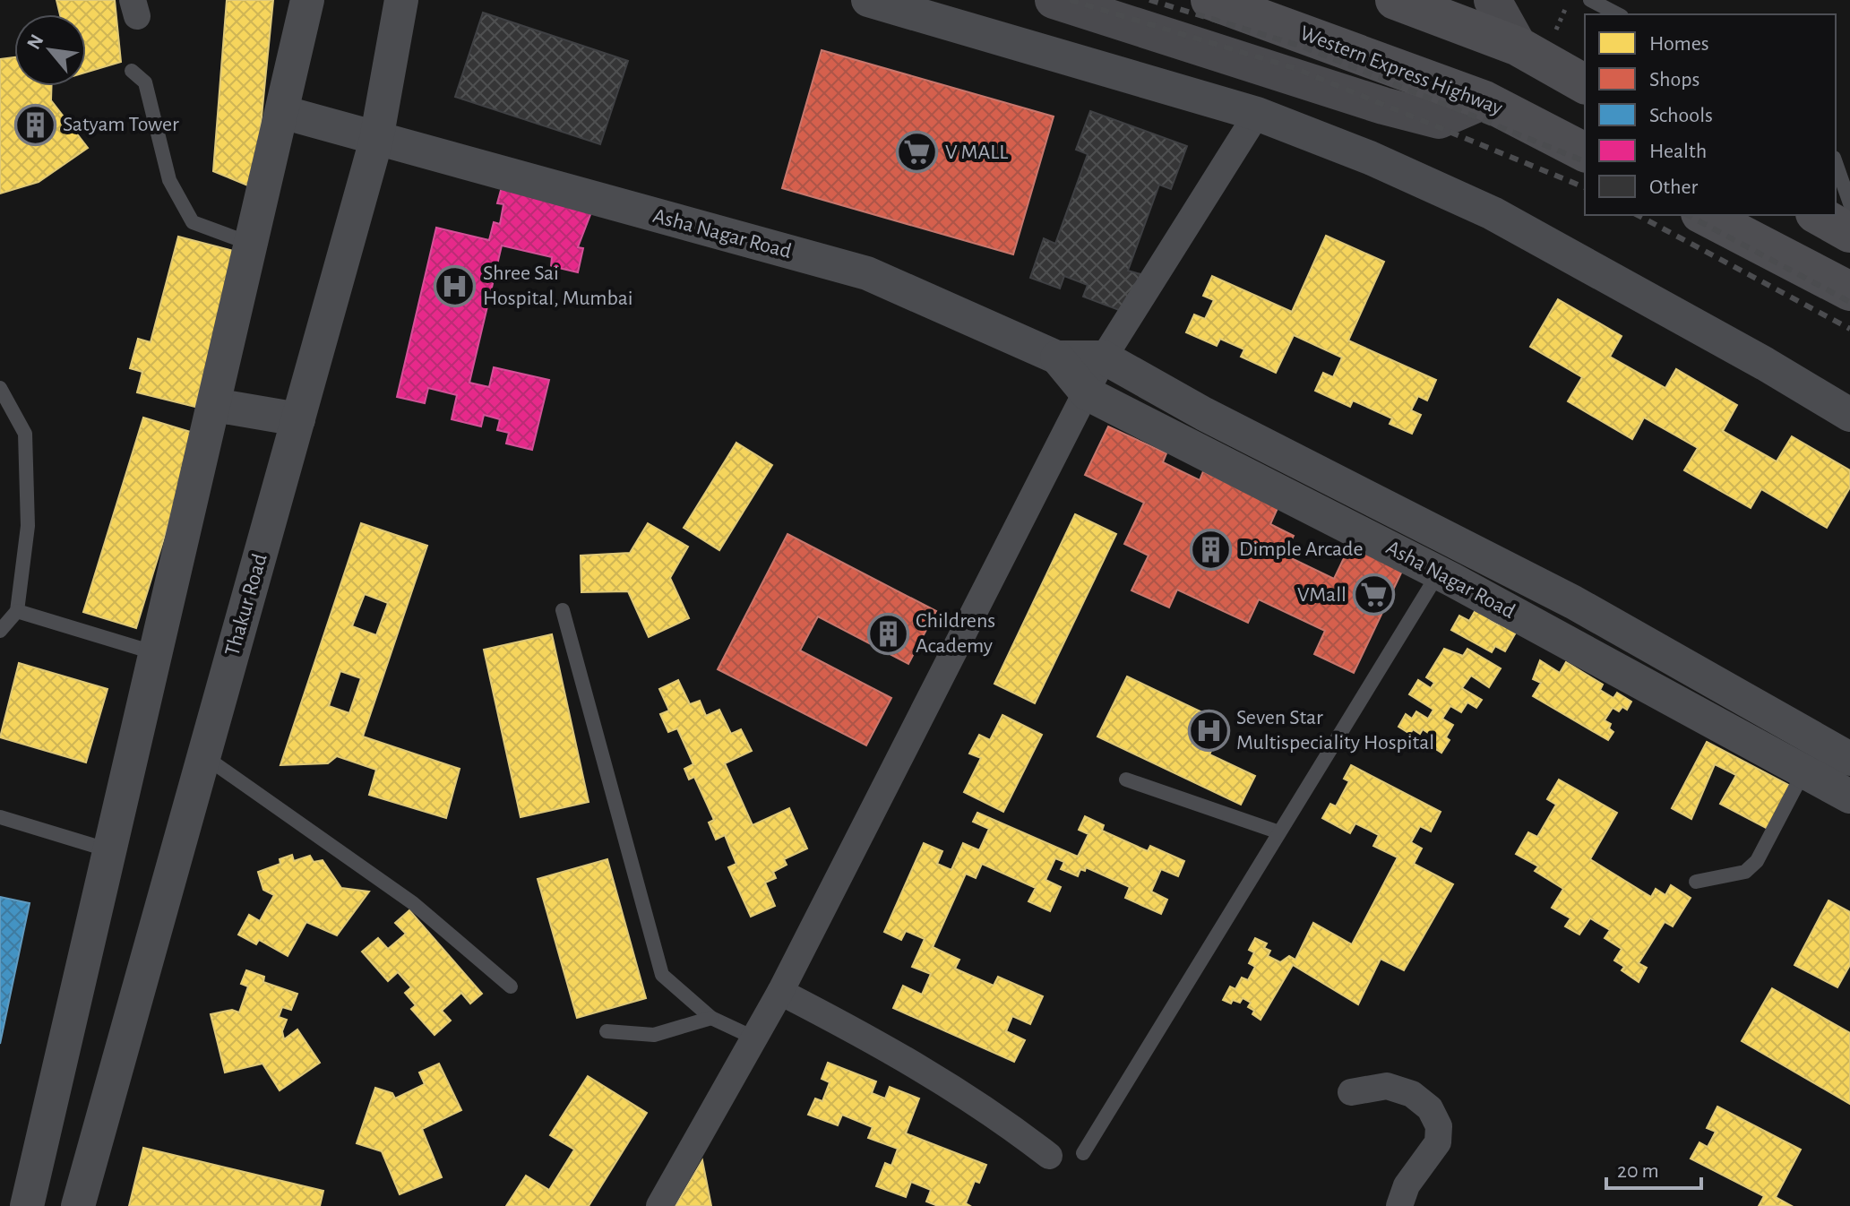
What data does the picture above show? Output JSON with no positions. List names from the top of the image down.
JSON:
{
  "streets": {
    "highway": ["Western Express Highway"],
    "street": ["Asha Nagar Road", "Thakur Road"]
  },
  "crossings": [
    ["Asha Nagar Road", "Thakur Road"]
  ],
  "places": {
    "building": ["Satyam Tower", "Dimple Arcade", "Childrens Academy"],
    "supermarket": ["V MALL", "VMall"],
    "hospital": ["Shree Sai Hospital, Mumbai", "Seven Star Multispeciality Hospital"]
  },
  "legend": [
    "Homes",
    "Shops",
    "Schools",
    "Health",
    "Other"
  ],
  "scale_bar": "20 m",
  "north": "top left"
}
